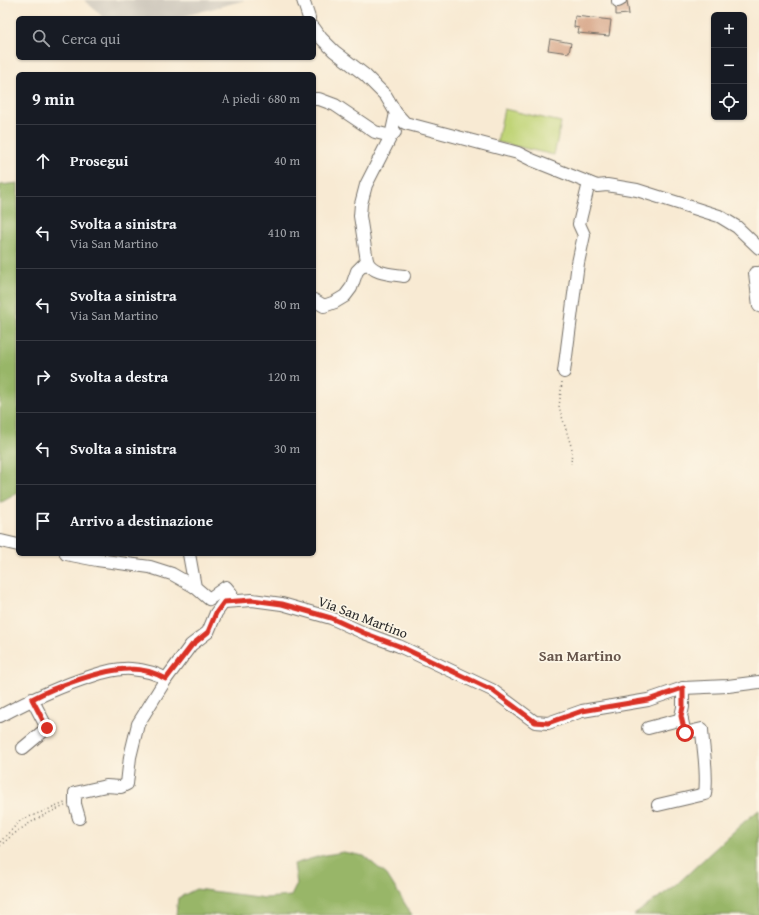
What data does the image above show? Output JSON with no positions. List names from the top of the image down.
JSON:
{
  "streets": {
    "street": ["Via San Martino"]
  },
  "districts": ["San Martino"],
  "page": {
    "map_buttons": ["+", "−"],
    "search": "Cerca qui",
    "heading": ["9 min", "A piedi · 680 m"],
    "list": [
      ["Prosegui", "40 m"],
      ["Svolta a sinistra", "Via San Martino", "410 m"],
      ["Svolta a sinistra", "Via San Martino", "80 m"],
      ["Svolta a destra", "120 m"],
      ["Svolta a sinistra", "30 m"],
      "Arrivo a destinazione"
    ]
  }
}
